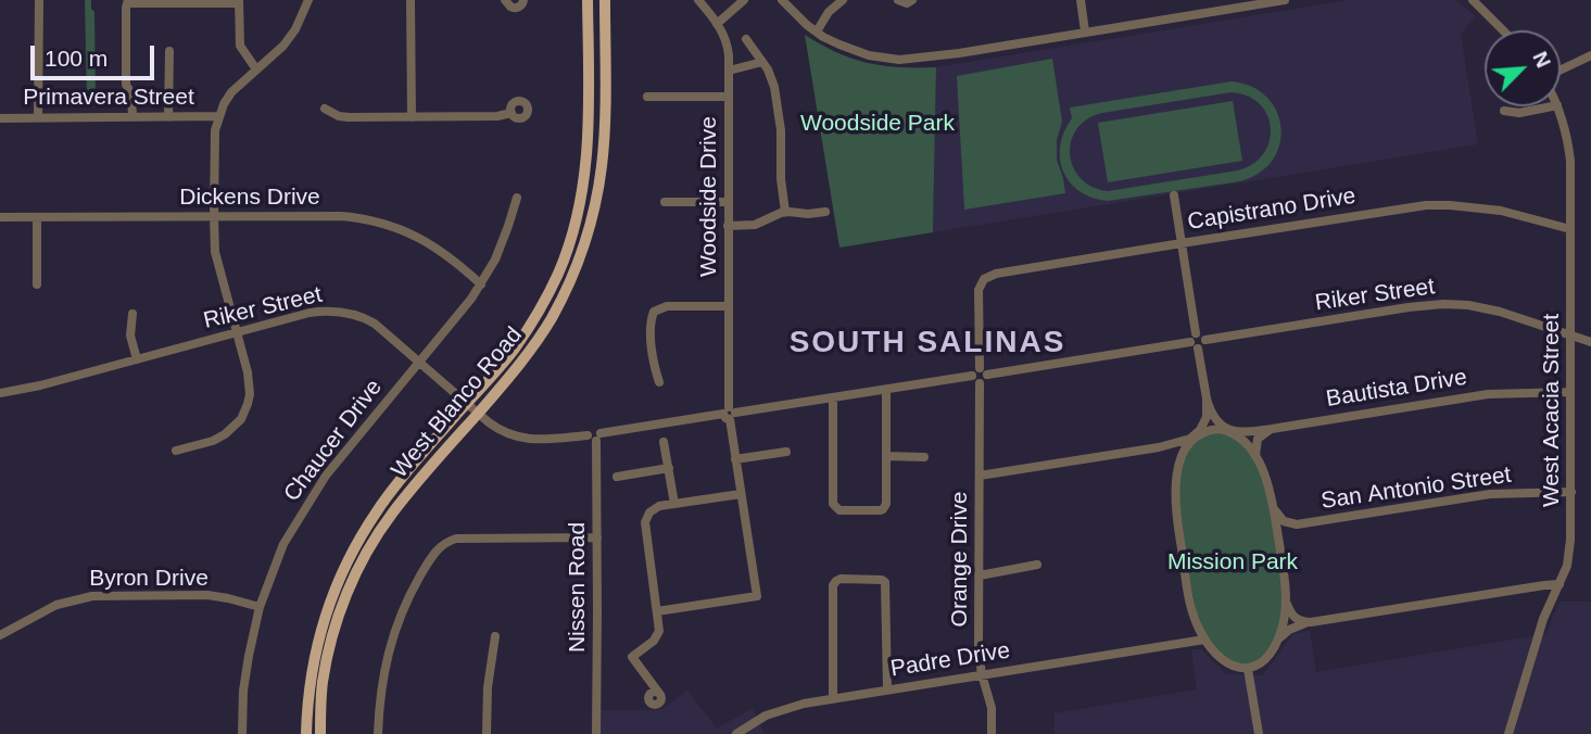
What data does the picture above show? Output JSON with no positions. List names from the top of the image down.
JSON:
{
  "streets": {
    "main road": ["West Blanco Road"],
    "street": [
      "Primavera Street",
      "Woodside Drive",
      "Dickens Drive",
      "Capistrano Drive",
      "Riker Street",
      "Bautista Drive",
      "West Acacia Street",
      "Chaucer Drive",
      "San Antonio Street",
      "Orange Drive",
      "Byron Drive",
      "Nissen Road",
      "Padre Drive"
    ]
  },
  "crossings": [
    ["Woodside Drive", "Riker Street"],
    ["Dickens Drive", "Chaucer Drive"],
    ["Capistrano Drive", "West Acacia Street"],
    ["Riker Street", "West Blanco Road"],
    ["Riker Street", "West Acacia Street"],
    ["Riker Street", "Chaucer Drive"],
    ["Riker Street", "Orange Drive"],
    ["Riker Street", "Nissen Road"],
    ["Bautista Drive", "West Acacia Street"],
    ["West Acacia Street", "San Antonio Street"],
    ["Chaucer Drive", "Byron Drive"],
    ["Orange Drive", "Padre Drive"]
  ],
  "districts": ["SOUTH SALINAS"],
  "parks": ["Woodside Park", "Mission Park"],
  "scale_bar": "100 m",
  "north": "top right"
}
